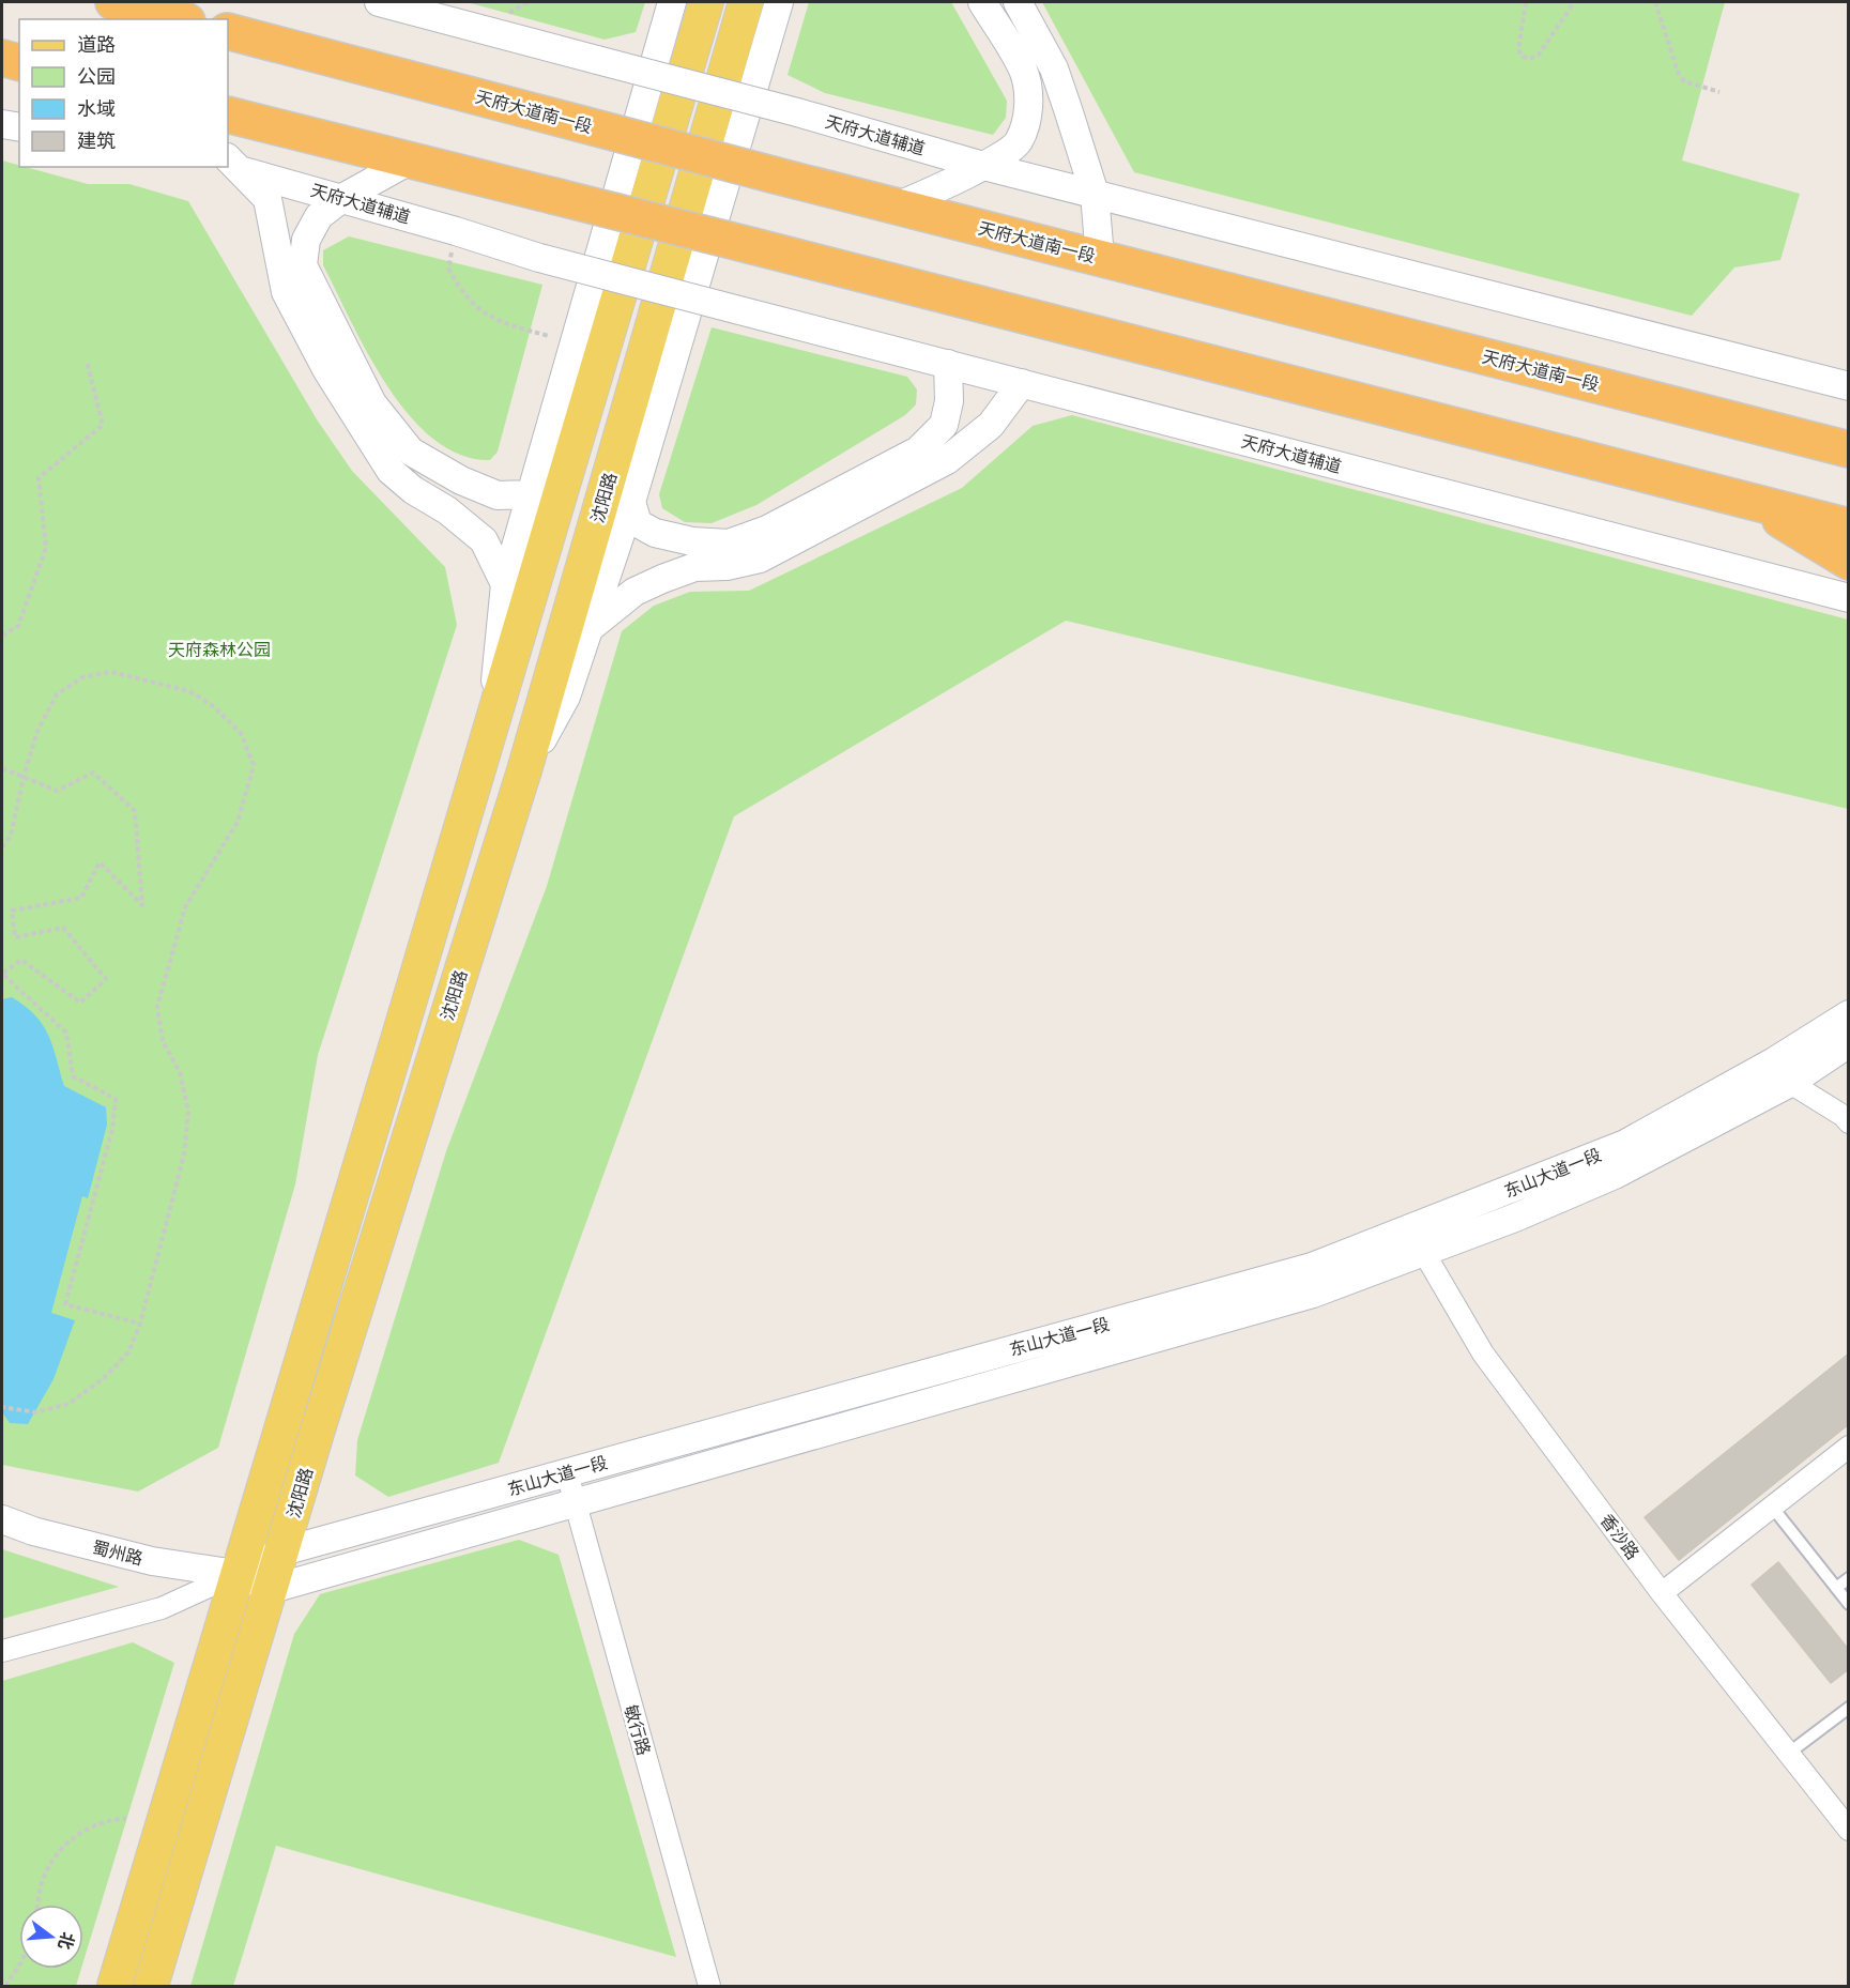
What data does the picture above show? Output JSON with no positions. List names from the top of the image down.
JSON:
{
  "streets": {
    "highway": ["天府大道南一段"],
    "main road": ["沈阳路"],
    "street": [
      "天府大道辅道",
      "东山大道一段",
      "香沙路",
      "蜀州路",
      "敏行路"
    ]
  },
  "crossings": [
    ["沈阳路", "东山大道一段"],
    ["东山大道一段", "香沙路"],
    ["东山大道一段", "蜀州路"],
    ["东山大道一段", "敏行路"]
  ],
  "parks": ["天府森林公园"],
  "legend": [
    "道路",
    "公园",
    "水域",
    "建筑"
  ],
  "north": "right"
}
